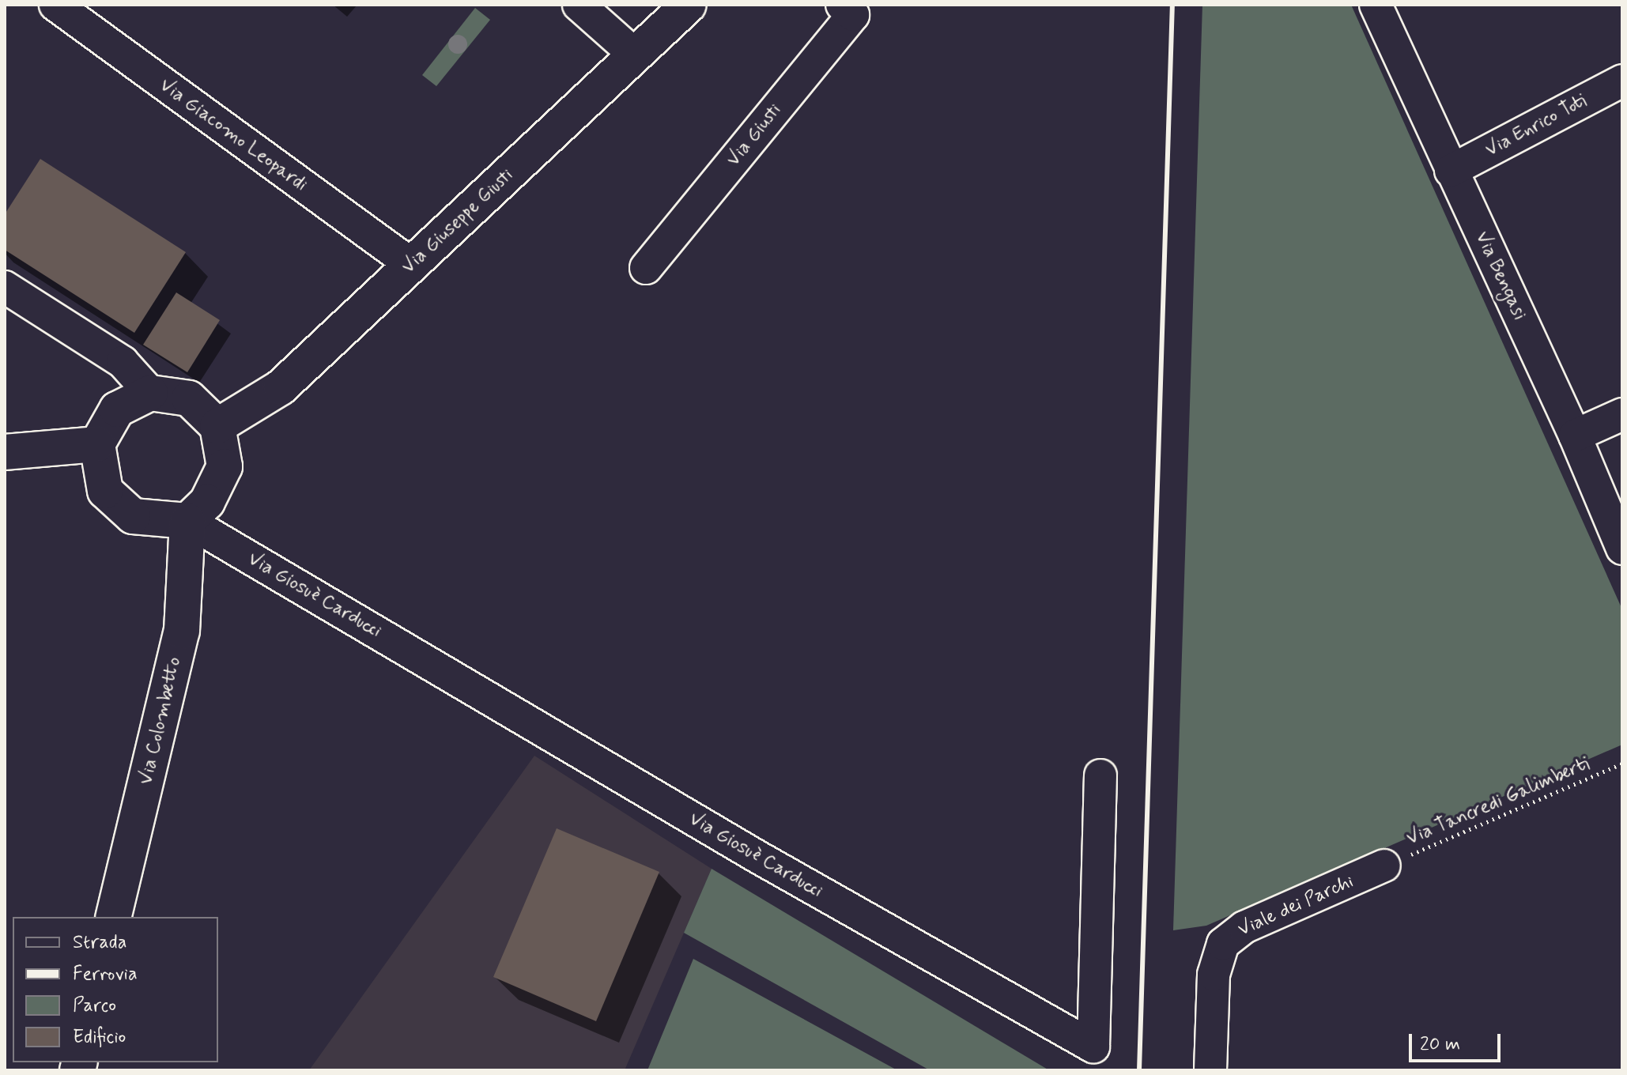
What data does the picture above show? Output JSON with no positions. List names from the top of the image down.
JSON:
{
  "streets": {
    "street": [
      "Via Enrico Toti",
      "Via Giacomo Leopardi",
      "Via Giusti",
      "Via Giuseppe Giusti",
      "Via Bengasi",
      "Via Giosuè Carducci",
      "Via Colombetto",
      "Viale dei Parchi"
    ],
    "path": ["Via Tancredi Galimberti"]
  },
  "crossings": [
    ["Via Enrico Toti", "Via Bengasi"],
    ["Via Giacomo Leopardi", "Via Giuseppe Giusti"],
    ["Via Giuseppe Giusti", "Via Giosuè Carducci"],
    ["Via Giuseppe Giusti", "Via Colombetto"],
    ["Via Giosuè Carducci", "Via Colombetto"],
    ["Via Tancredi Galimberti", "Viale dei Parchi"]
  ],
  "legend": [
    "Strada",
    "Ferrovia",
    "Parco",
    "Edificio"
  ],
  "scale_bar": "20 m"
}
